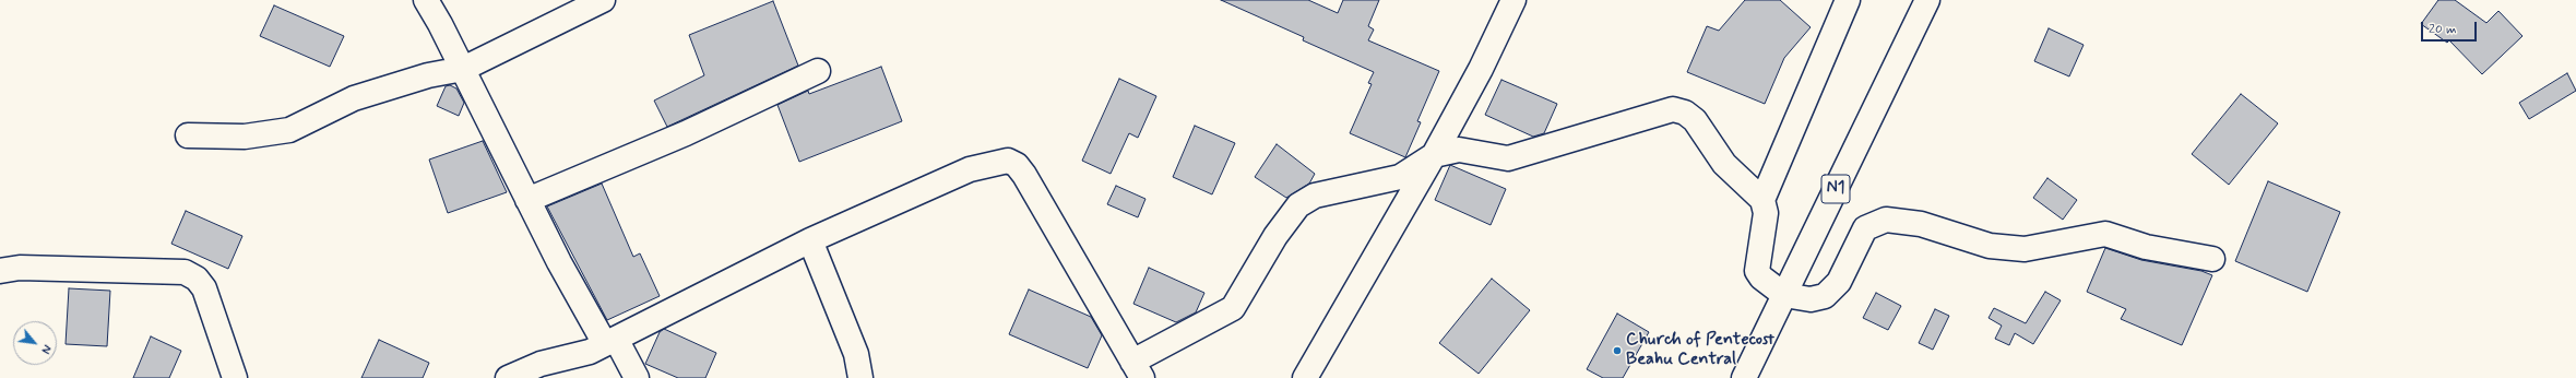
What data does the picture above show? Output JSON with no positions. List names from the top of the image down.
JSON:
{
  "streets": {
    "main road": ["N1"]
  },
  "places": ["Church of Pentecost Beahu Central"],
  "scale_bar": "20 m",
  "north": "bottom right"
}
